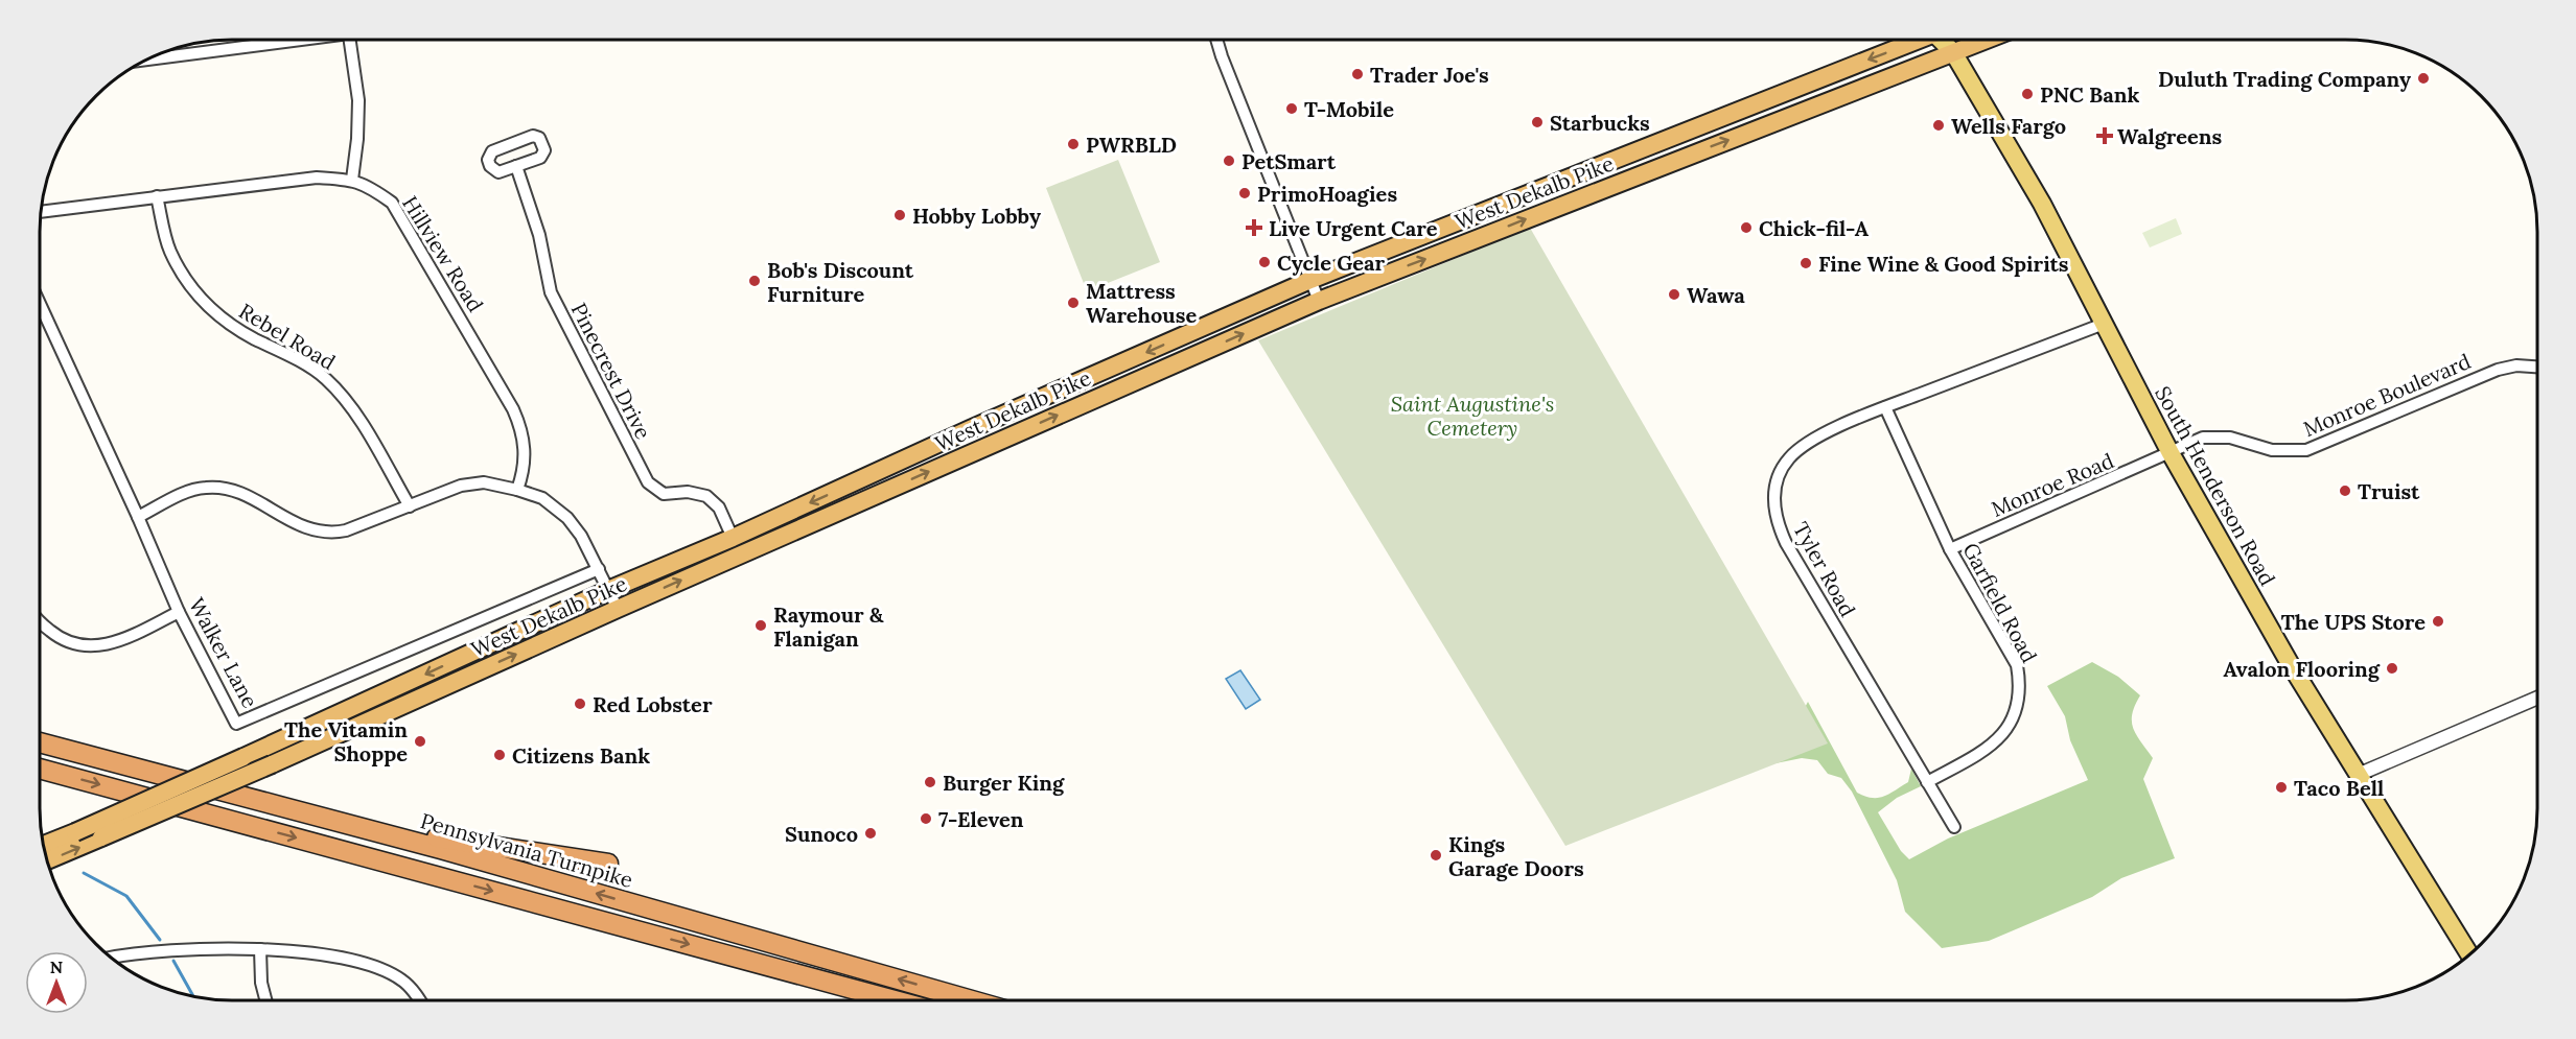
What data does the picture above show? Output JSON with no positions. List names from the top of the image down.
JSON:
{
  "streets": {
    "highway": ["West Dekalb Pike", "Pennsylvania Turnpike"],
    "main road": ["South Henderson Road"],
    "street": [
      "Hillview Road",
      "Rebel Road",
      "Pinecrest Drive",
      "Monroe Boulevard",
      "Monroe Road",
      "Tyler Road",
      "Garfield Road",
      "Walker Lane"
    ]
  },
  "crossings": [
    ["West Dekalb Pike", "Pinecrest Drive"],
    ["West Dekalb Pike", "South Henderson Road"],
    ["Hillview Road", "Rebel Road"],
    ["Monroe Boulevard", "Monroe Road"],
    ["Monroe Boulevard", "South Henderson Road"],
    ["Monroe Road", "South Henderson Road"],
    ["Monroe Road", "Garfield Road"],
    ["South Henderson Road", "Tyler Road"],
    ["Tyler Road", "Garfield Road"]
  ],
  "parks": ["Saint Augustine's Cemetery"],
  "places": {
    "other": [
      "Trader Joe's",
      "Duluth Trading Company",
      "PNC Bank",
      "T-Mobile",
      "Starbucks",
      "Wells Fargo",
      "PWRBLD",
      "PetSmart",
      "PrimoHoagies",
      "Hobby Lobby",
      "Chick-fil-A",
      "Cycle Gear",
      "Fine Wine & Good Spirits",
      "Bob's Discount Furniture",
      "Wawa",
      "Mattress Warehouse",
      "Truist",
      "The UPS Store",
      "Raymour & Flanigan",
      "Avalon Flooring",
      "Red Lobster",
      "The Vitamin Shoppe",
      "Citizens Bank",
      "Burger King",
      "Taco Bell",
      "7-Eleven",
      "Sunoco",
      "Kings Garage Doors"
    ],
    "health": ["Walgreens", "Live Urgent Care"]
  },
  "north": "top"
}
